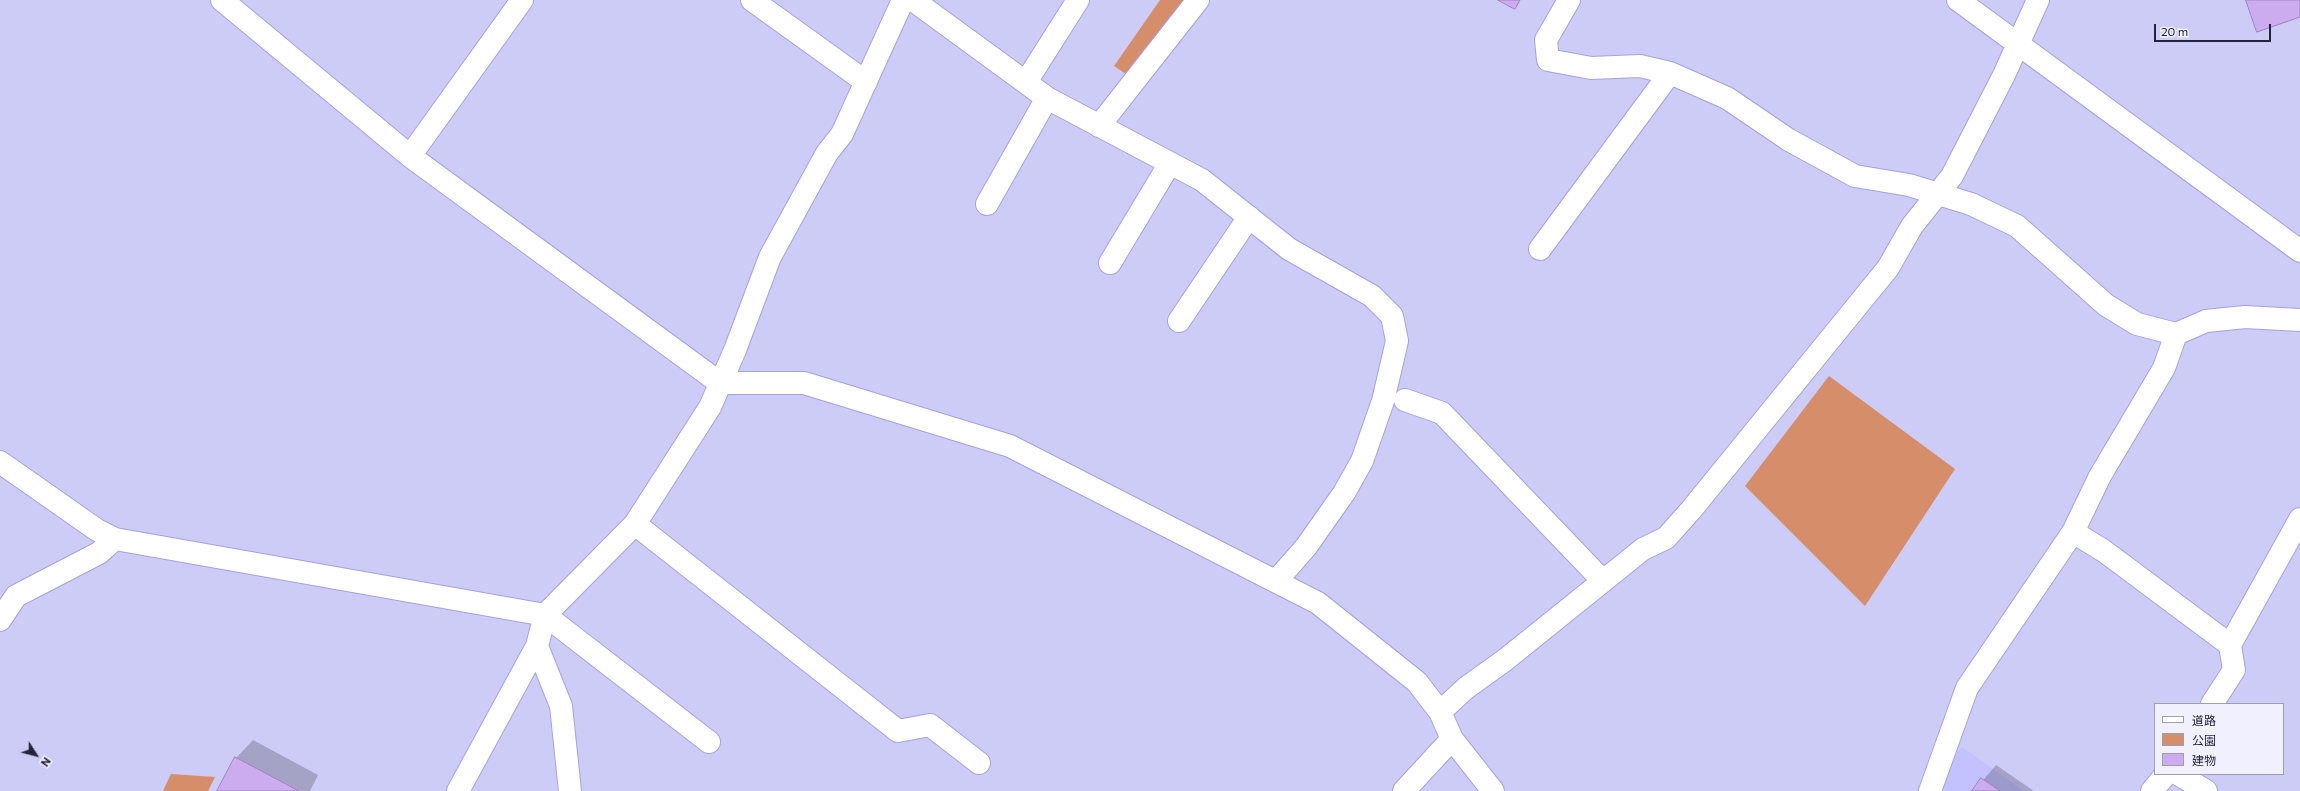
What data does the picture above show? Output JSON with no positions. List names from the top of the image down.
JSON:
{
  "legend": ["道路", "公園", "建物"],
  "scale_bar": "20 m",
  "north": "bottom right"
}
